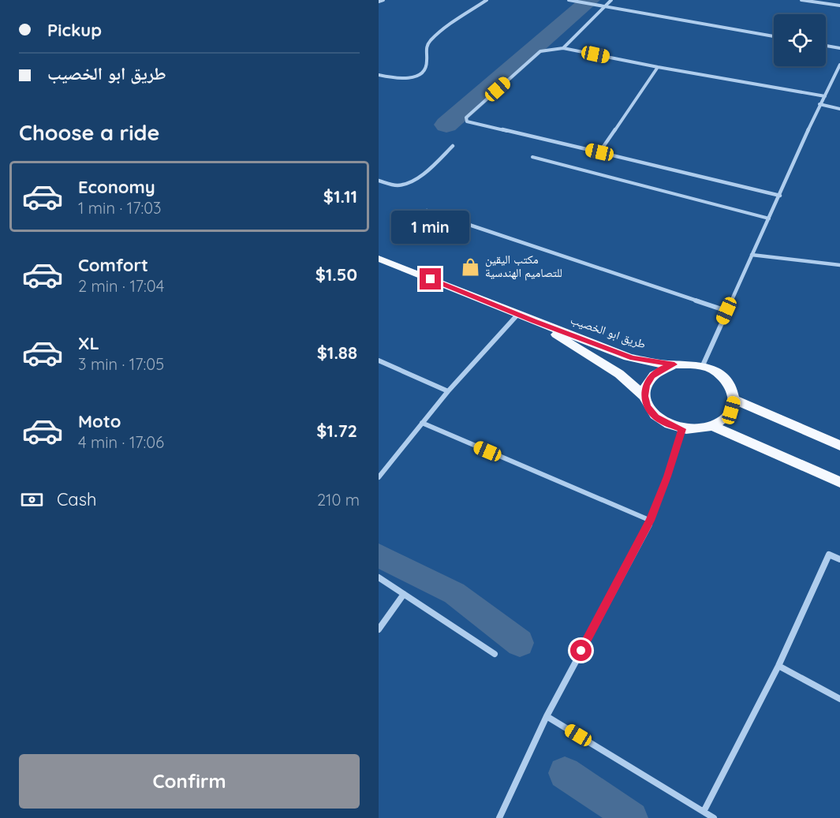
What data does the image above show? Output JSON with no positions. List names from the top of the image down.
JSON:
{
  "streets": {
    "main road": ["طريق ابو الخصيب"]
  },
  "places": {
    "shop": ["مكتب اليقين للتصاميم الهندسية"]
  },
  "page": {
    "banner": ["Pickup", "طريق ابو الخصيب"],
    "heading": "Choose a ride",
    "list": [
      {
        "name": "Economy",
        "note": "1 min · 17:03",
        "value": "$1.11"
      },
      {
        "name": "Comfort",
        "note": "2 min · 17:04",
        "value": "$1.50"
      },
      {
        "name": "XL",
        "note": "3 min · 17:05",
        "value": "$1.88"
      },
      {
        "name": "Moto",
        "note": "4 min · 17:06",
        "value": "$1.72"
      }
    ],
    "bubble": "1 min",
    "pay": ["Cash", "210 m"],
    "buttons": "Confirm"
  }
}
